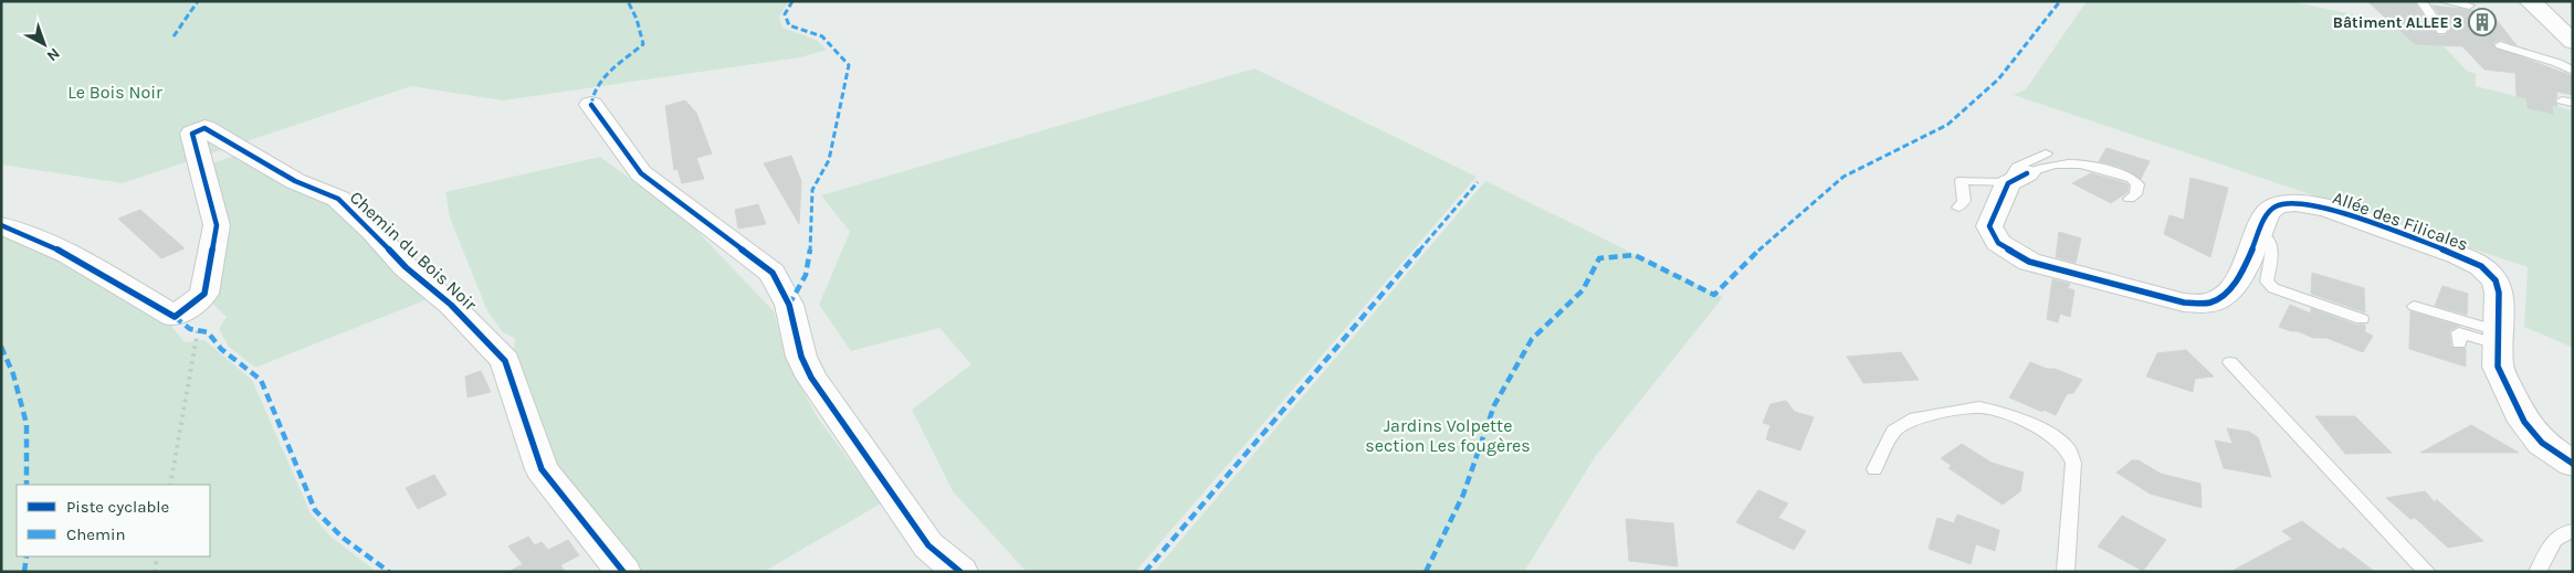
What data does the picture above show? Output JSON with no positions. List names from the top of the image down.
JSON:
{
  "streets": {
    "street": ["Allée des Filicales", "Chemin du Bois Noir"]
  },
  "parks": ["Le Bois Noir", "Jardins Volpette section Les fougères"],
  "places": {
    "building": ["Bâtiment ALLEE 3"]
  },
  "legend": ["Piste cyclable", "Chemin"],
  "north": "bottom right"
}
